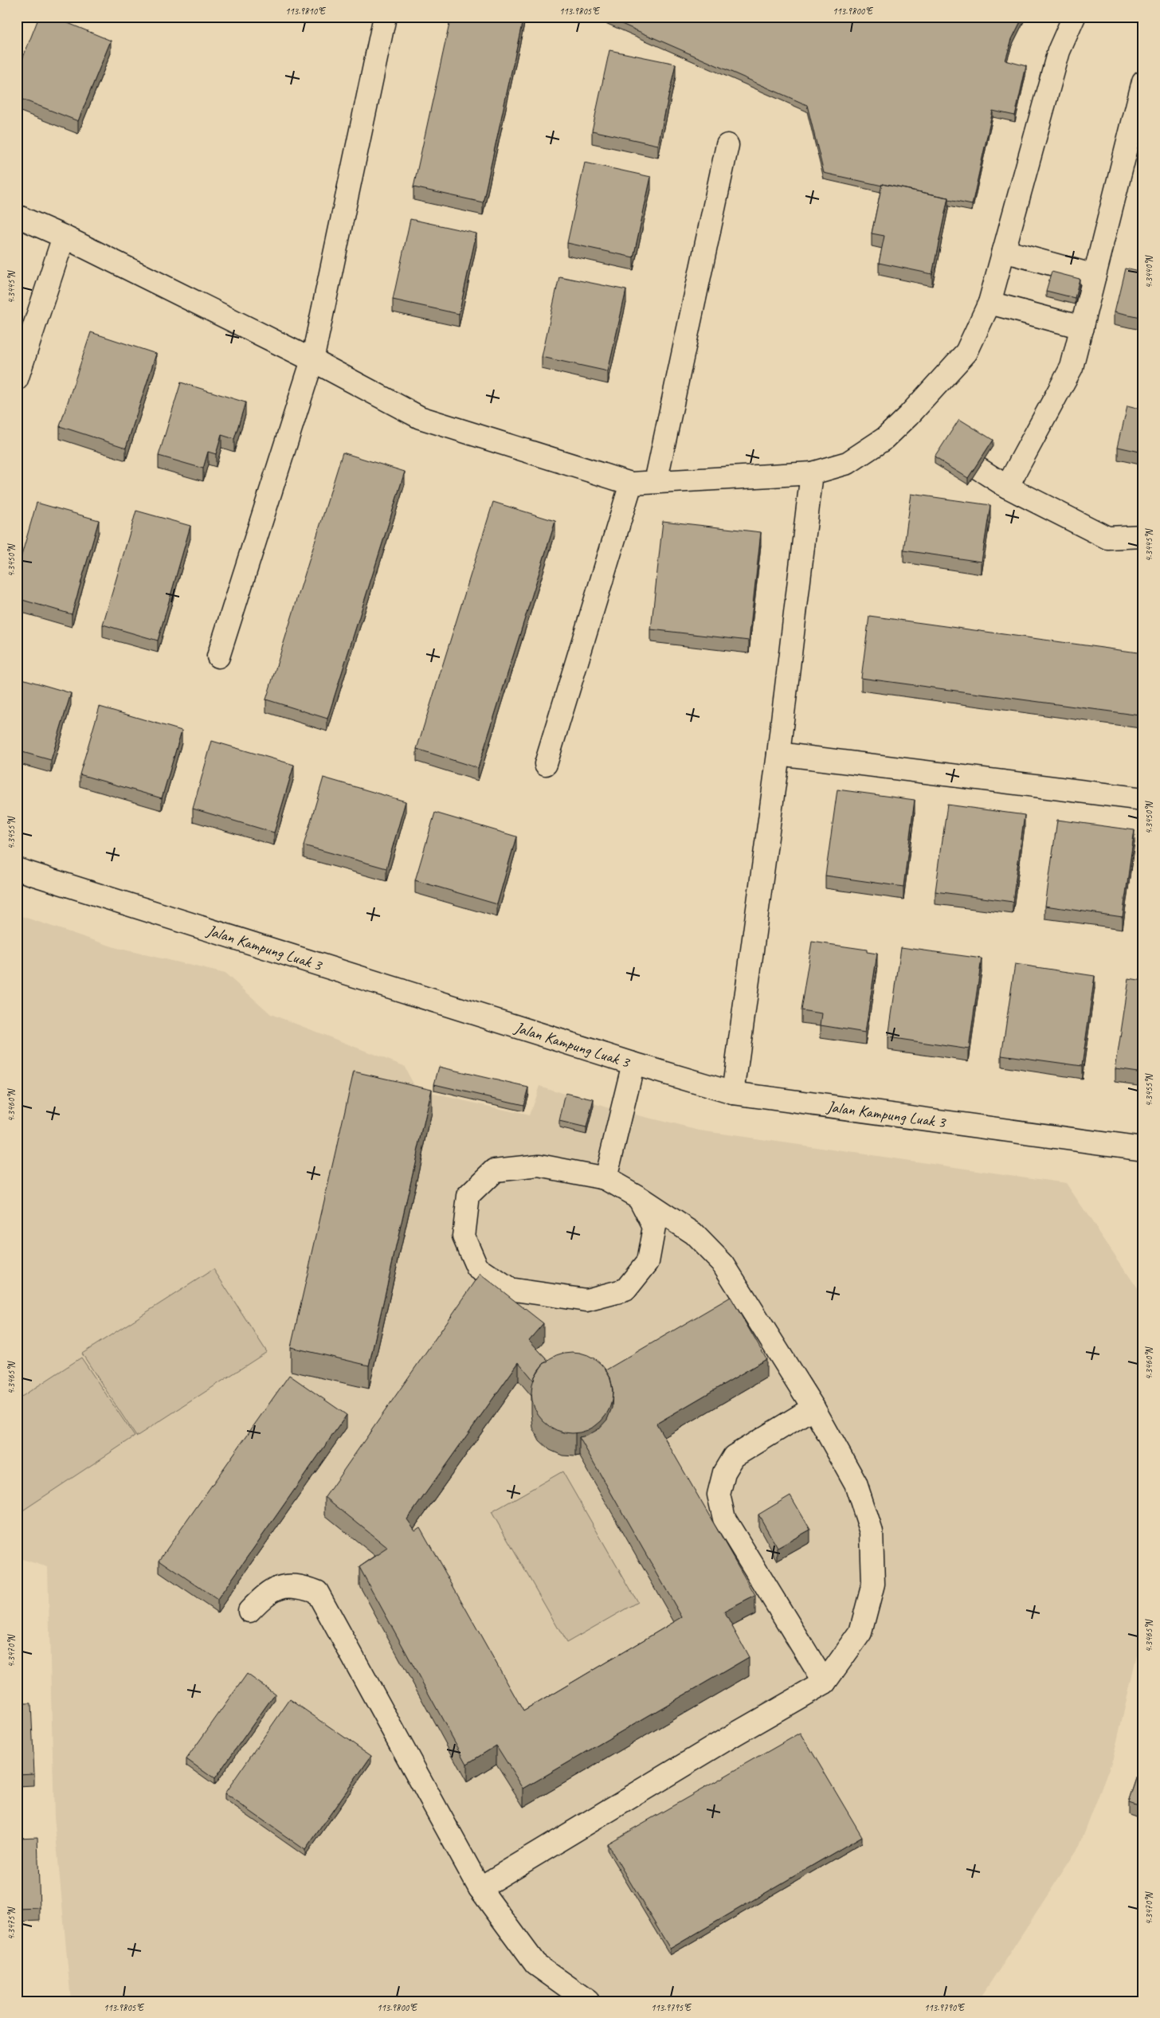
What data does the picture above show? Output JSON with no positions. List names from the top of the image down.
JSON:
{
  "streets": {
    "street": ["Jalan Kampung Luak 3"]
  },
  "coordinates": [
    "113.9810°E",
    "113.9805°E",
    "113.9800°E",
    "4.3440°N",
    "4.3445°N",
    "4.3450°N",
    "4.3455°N",
    "4.3460°N",
    "4.3465°N",
    "4.3470°N",
    "4.3475°N",
    "113.9795°E",
    "113.9790°E"
  ]
}
